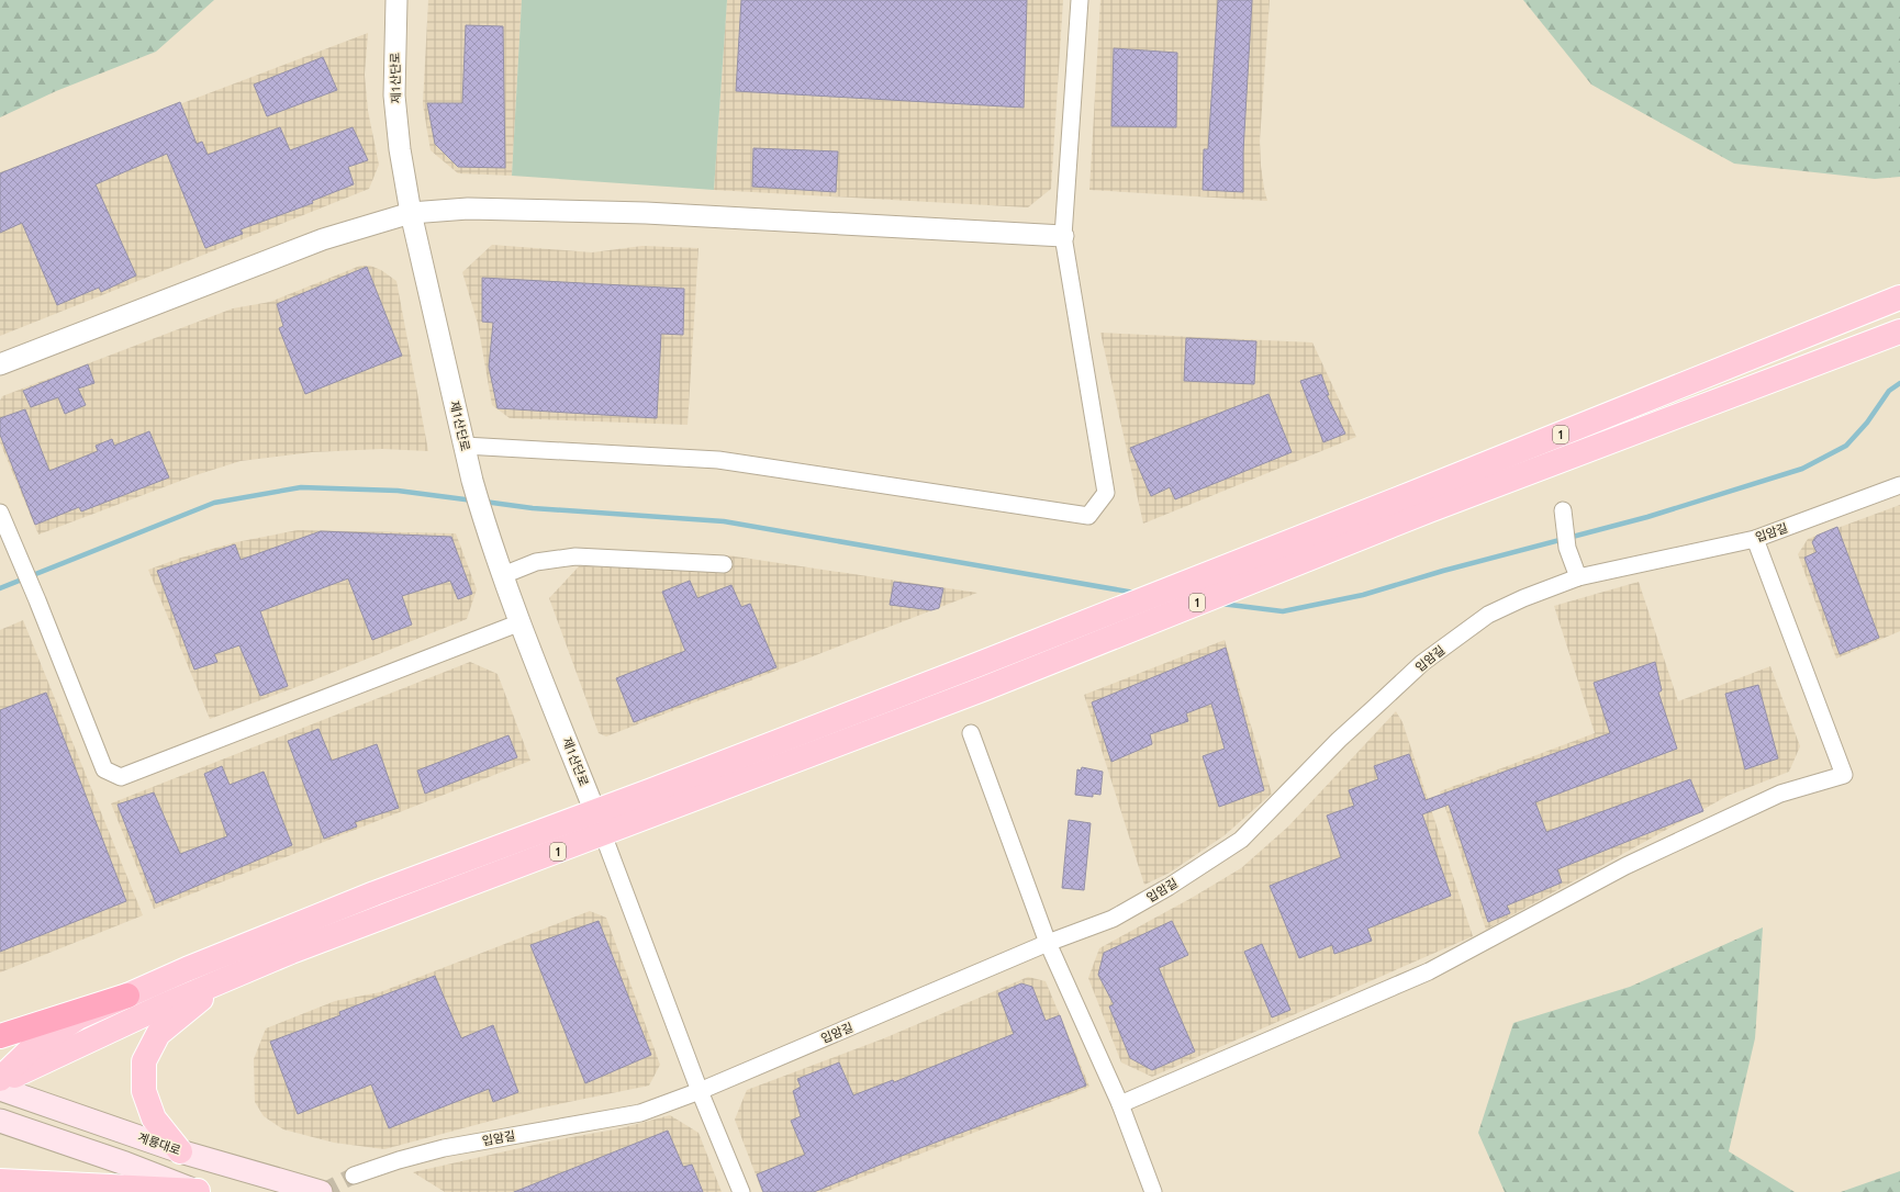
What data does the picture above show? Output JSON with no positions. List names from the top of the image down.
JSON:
{
  "streets": {
    "main road": ["1", "계룡대로"],
    "street": ["제1산단로", "입암길"]
  },
  "crossings": [
    ["제1산단로", "1"]
  ]
}
